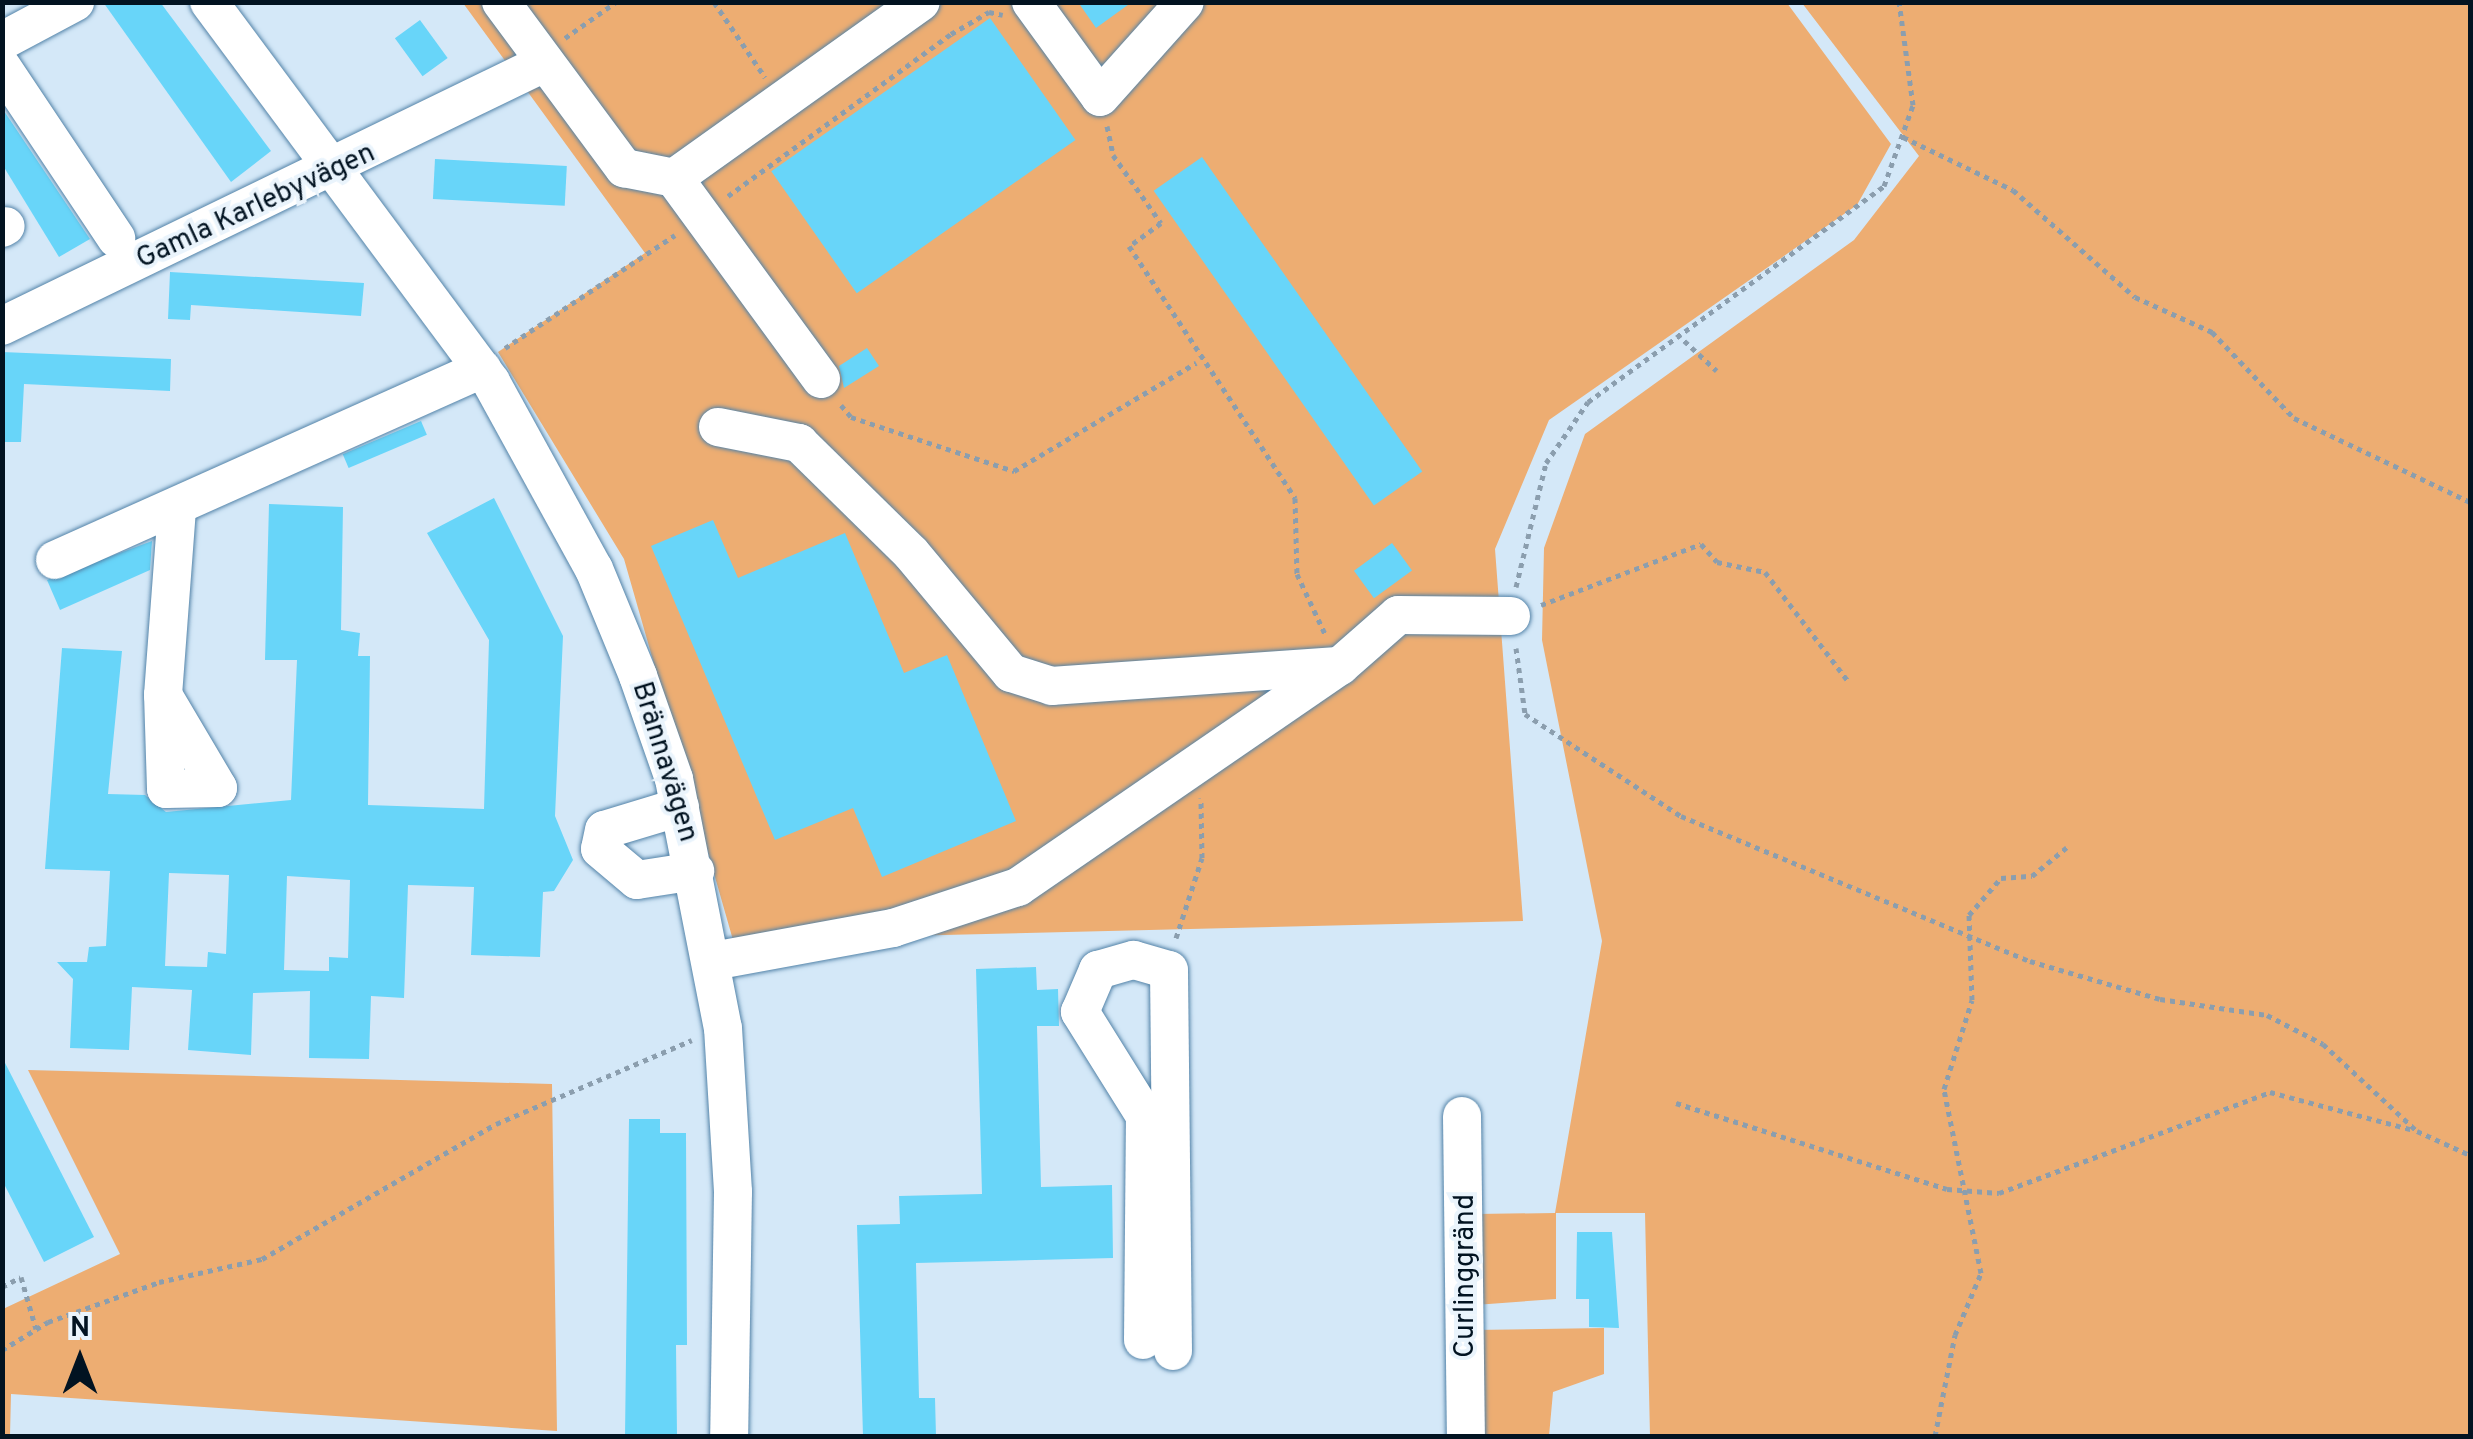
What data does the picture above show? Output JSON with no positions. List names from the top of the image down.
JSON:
{
  "streets": {
    "street": ["Gamla Karlebyvägen", "Brännavägen", "Curlinggränd"]
  },
  "crossings": [
    ["Gamla Karlebyvägen", "Brännavägen"]
  ],
  "north": "top"
}
